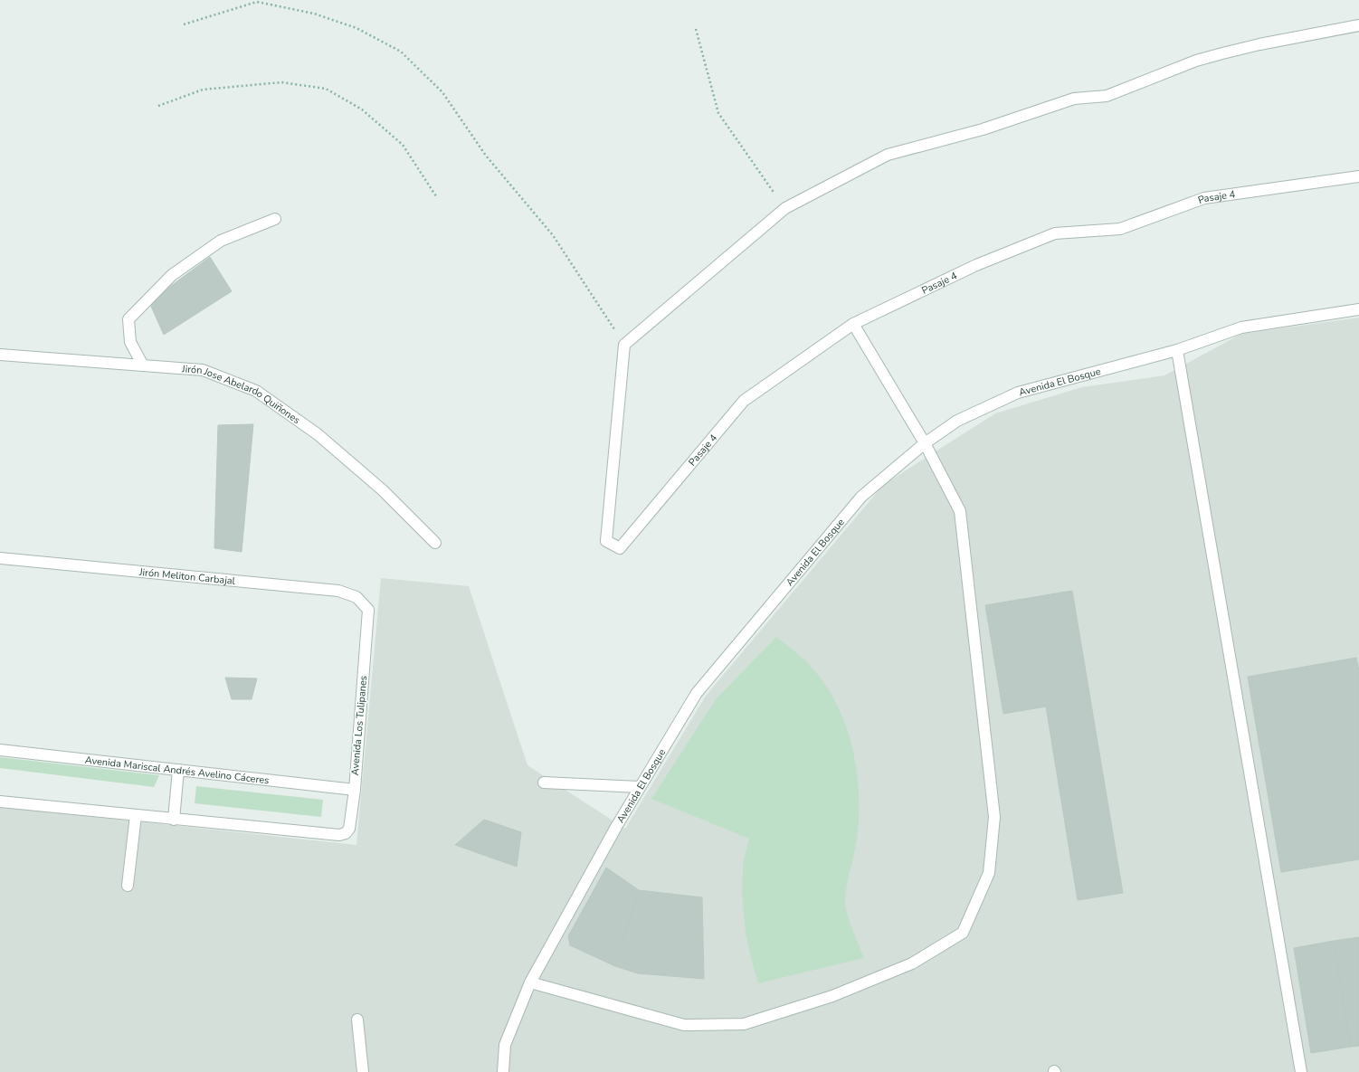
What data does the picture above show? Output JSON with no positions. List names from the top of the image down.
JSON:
{
  "streets": {
    "street": [
      "Pasaje 4",
      "Avenida El Bosque",
      "Jirón Jose Abelardo Quiñones",
      "Jirón Meliton Carbajal",
      "Avenida Los Tulipanes",
      "Avenida Mariscal Andrés Avelino Cáceres"
    ]
  },
  "crossings": [
    ["Jirón Meliton Carbajal", "Avenida Los Tulipanes"],
    ["Avenida Los Tulipanes", "Avenida Mariscal Andrés Avelino Cáceres"]
  ]
}
